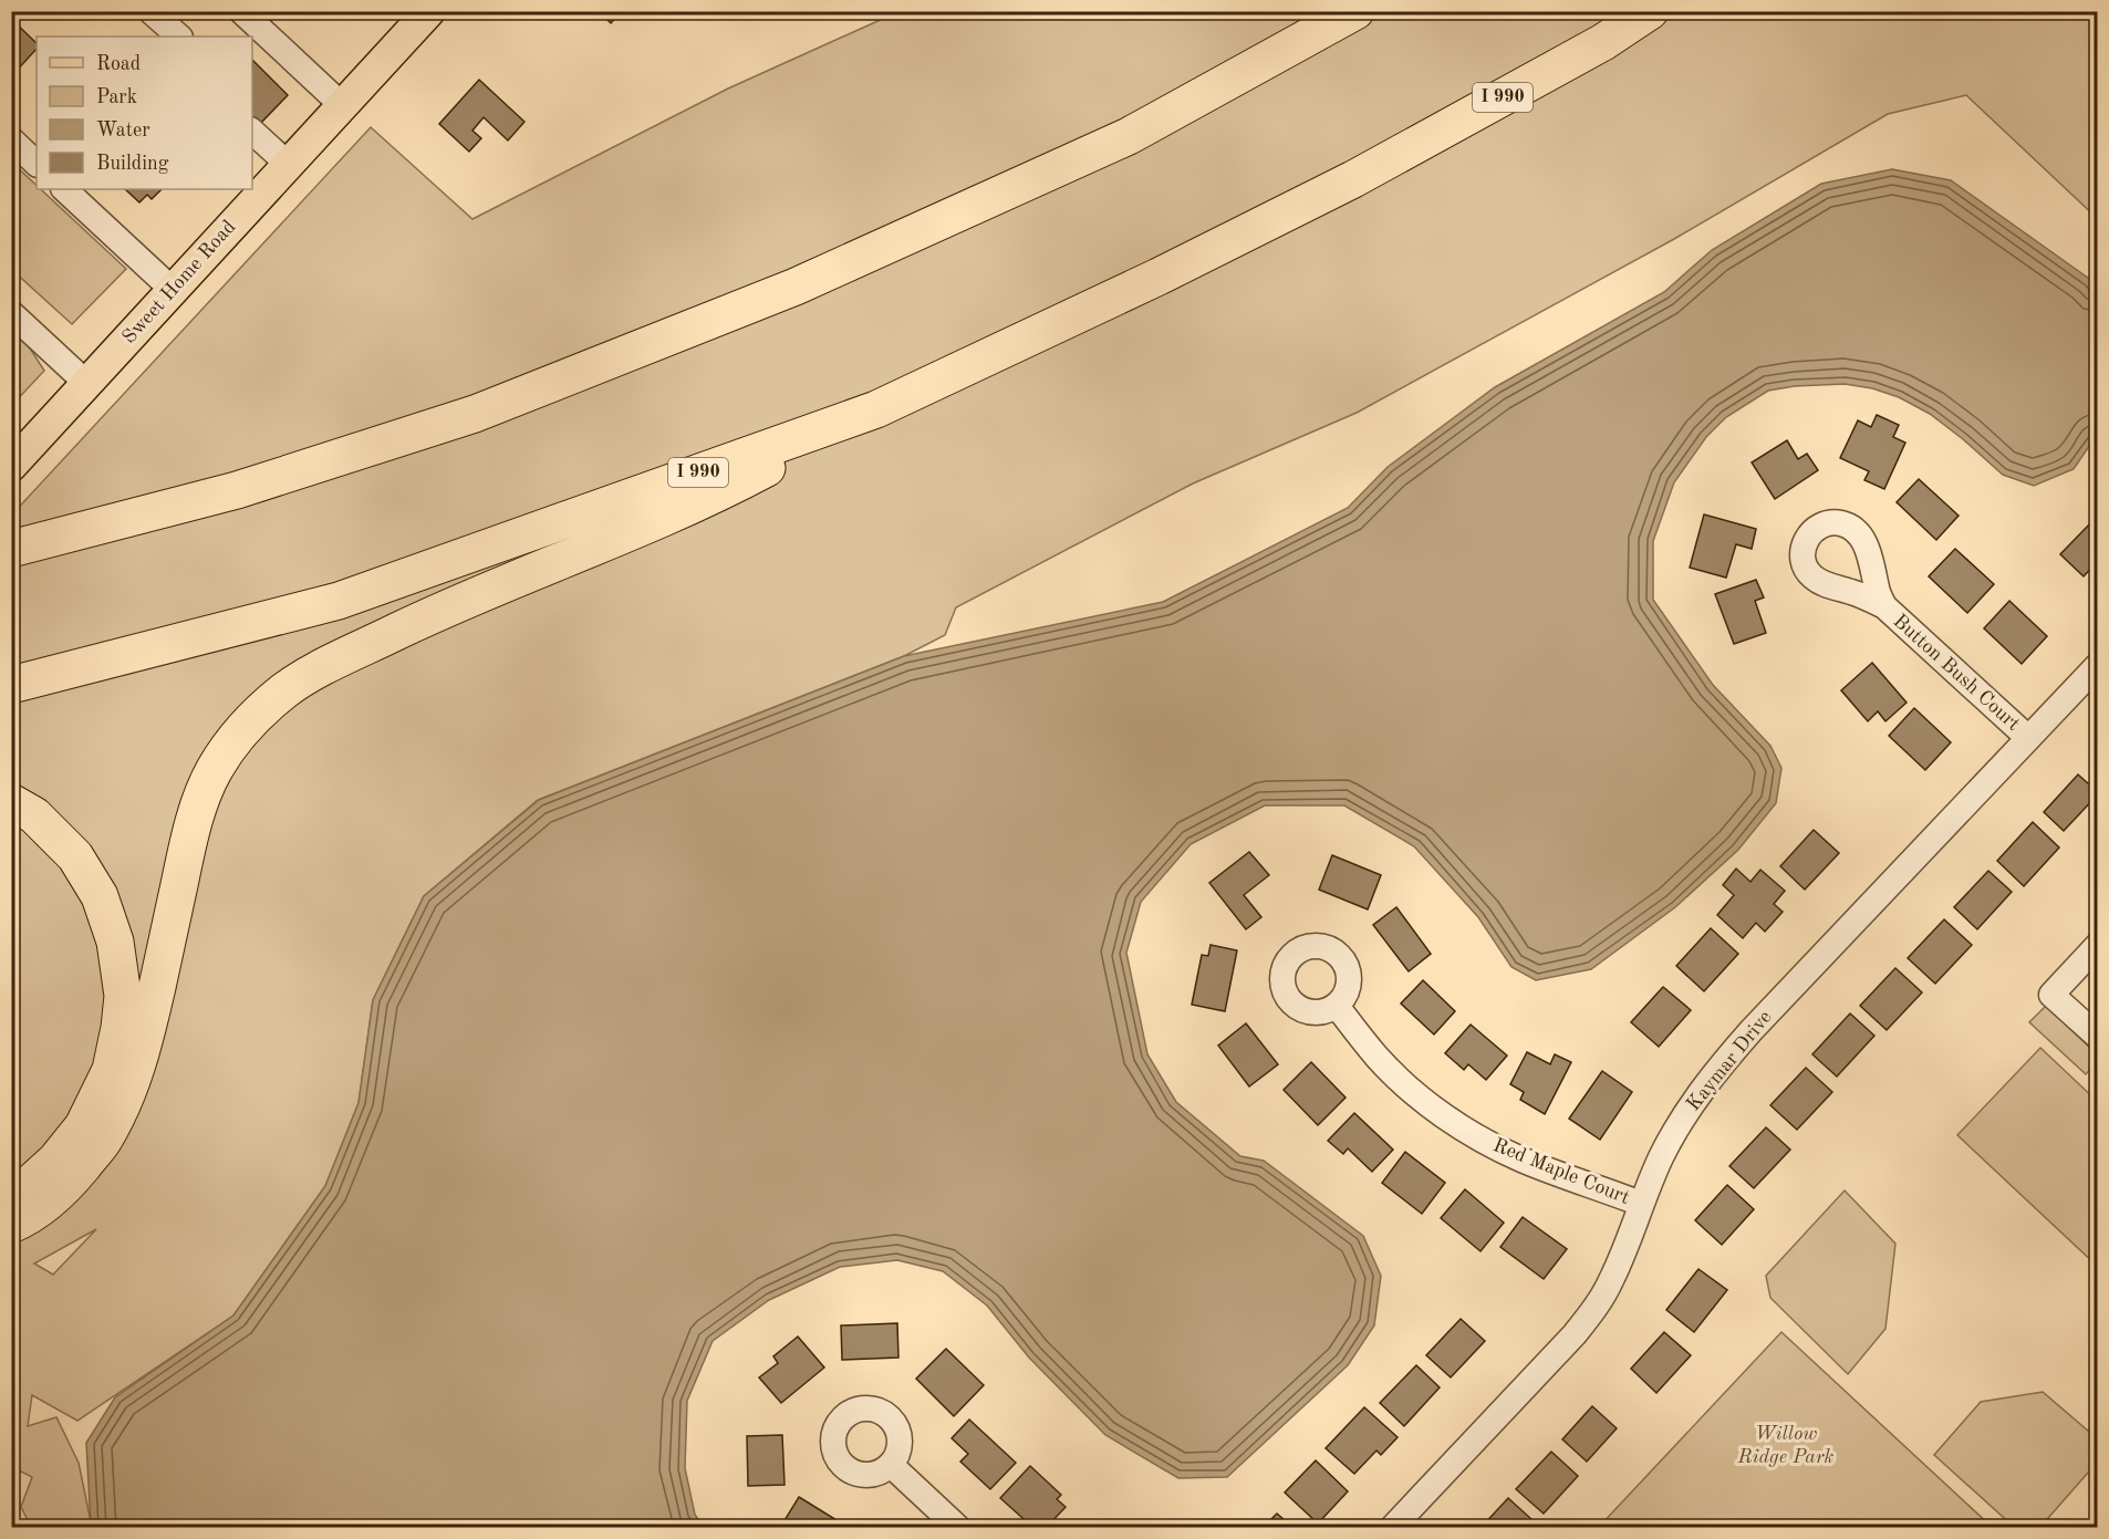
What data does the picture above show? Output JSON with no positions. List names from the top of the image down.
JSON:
{
  "streets": {
    "highway": ["I 990"],
    "main road": ["Sweet Home Road"],
    "street": ["Button Bush Court", "Kaymar Drive", "Red Maple Court"]
  },
  "crossings": [
    ["Button Bush Court", "Kaymar Drive"],
    ["Kaymar Drive", "Red Maple Court"]
  ],
  "parks": ["Willow Ridge Park"],
  "legend": [
    "Road",
    "Park",
    "Water",
    "Building"
  ]
}
